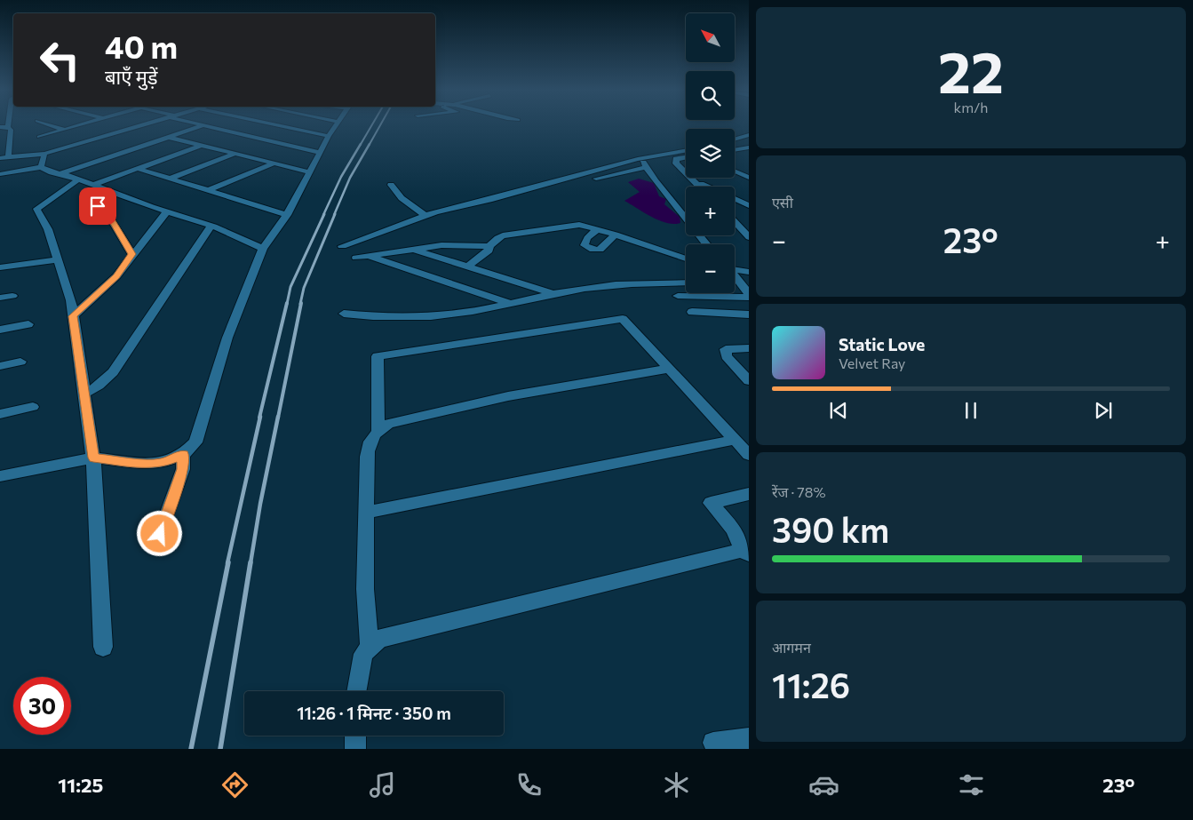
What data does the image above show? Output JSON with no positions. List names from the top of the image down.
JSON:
{
  "north": "top left",
  "page": {
    "tile": [
      ["22", "km/h"],
      "एसी",
      ["रेंज · 78%", "390 km"],
      ["आगमन", "11:26"]
    ],
    "map_buttons": ["+", "−"],
    "turn": ["40 m", "बाएँ मुड़ें"],
    "heat": ["−", "23°", "+"],
    "song": ["Static Love", "Velvet Ray"],
    "limit": "30",
    "trip": "11:26 · 1 मिनट · 350 m",
    "tabs": ["11:25", "23°"]
  }
}
